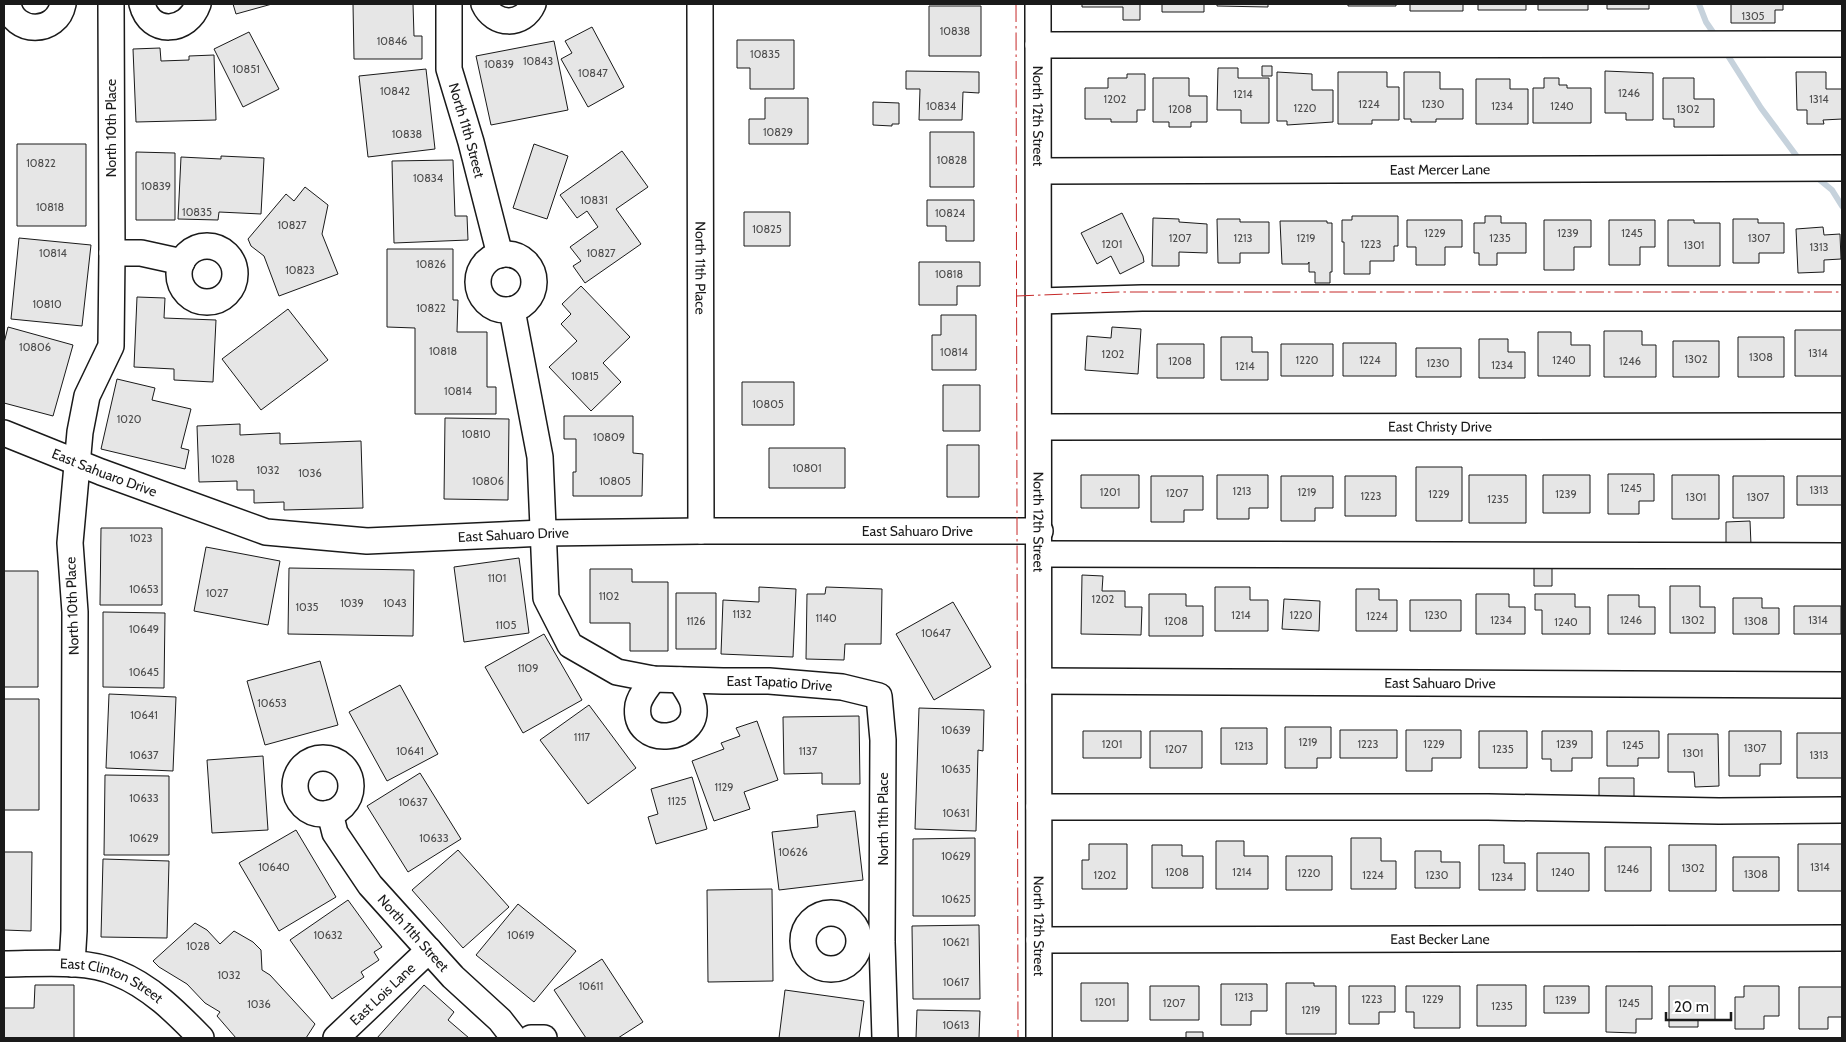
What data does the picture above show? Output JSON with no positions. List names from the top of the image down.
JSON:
{
  "streets": {
    "street": [
      "North 12th Street",
      "North 10th Place",
      "North 11th Street",
      "East Mercer Lane",
      "North 11th Place",
      "East Christy Drive",
      "East Sahuaro Drive",
      "East Tapatio Drive",
      "East Becker Lane",
      "East Clinton Street",
      "East Lois Lane"
    ]
  },
  "crossings": [
    ["North 12th Street", "East Mercer Lane"],
    ["North 12th Street", "East Christy Drive"],
    ["North 12th Street", "East Sahuaro Drive"],
    ["North 12th Street", "East Becker Lane"],
    ["North 10th Place", "East Sahuaro Drive"],
    ["North 10th Place", "East Clinton Street"],
    ["North 11th Street", "East Lois Lane"],
    ["North 11th Place", "East Sahuaro Drive"],
    ["North 11th Place", "East Tapatio Drive"],
    ["East Sahuaro Drive", "East Tapatio Drive"]
  ],
  "house_numbers": [
    "1305",
    "10838",
    "10846",
    "10835",
    "10843",
    "10839",
    "10851",
    "10847",
    "10842",
    "1246",
    "1214",
    "1202",
    "1314",
    "1224",
    "1230",
    "10834",
    "1234",
    "1240",
    "1220",
    "1208",
    "1302",
    "10829",
    "10838",
    "10828",
    "10822",
    "10834",
    "10839",
    "10831",
    "10818",
    "10835",
    "10824",
    "10827",
    "10825",
    "1229",
    "1239",
    "1245",
    "1207",
    "1213",
    "1219",
    "1235",
    "1307",
    "1201",
    "1223",
    "1301",
    "1313",
    "10814",
    "10827",
    "10826",
    "10823",
    "10818",
    "10810",
    "10822",
    "10806",
    "10818",
    "10814",
    "1314",
    "1202",
    "1308",
    "1302",
    "1220",
    "1224",
    "1240",
    "1208",
    "1246",
    "1230",
    "1234",
    "1214",
    "10815",
    "10814",
    "10805",
    "1020",
    "10810",
    "10809",
    "1028",
    "10801",
    "1032",
    "1036",
    "10806",
    "10805",
    "1245",
    "1313",
    "1213",
    "1201",
    "1219",
    "1207",
    "1229",
    "1239",
    "1223",
    "1301",
    "1307",
    "1235",
    "1023",
    "1101",
    "10653",
    "1027",
    "1102",
    "1202",
    "1039",
    "1043",
    "1035",
    "1132",
    "1214",
    "1220",
    "1230",
    "1224",
    "1140",
    "1234",
    "1246",
    "1302",
    "1314",
    "1126",
    "1208",
    "1308",
    "1240",
    "1105",
    "10649",
    "10647",
    "1109",
    "10645",
    "10653",
    "10641",
    "10639",
    "1117",
    "1219",
    "1201",
    "1223",
    "1229",
    "1239",
    "1245",
    "1213",
    "1307",
    "1207",
    "1235",
    "10641",
    "1137",
    "1301",
    "10637",
    "1313",
    "10635",
    "1129",
    "10633",
    "1125",
    "10637",
    "10631",
    "10629",
    "10633",
    "10626",
    "10629",
    "10640",
    "1314",
    "1302",
    "1246",
    "1208",
    "1214",
    "1240",
    "1220",
    "1308",
    "1202",
    "1224",
    "1230",
    "1234",
    "10625",
    "10632",
    "10619",
    "10621",
    "1028",
    "1032",
    "10617",
    "10611",
    "1213",
    "1223",
    "1229",
    "1239",
    "1201",
    "1207",
    "1245",
    "1036",
    "1235",
    "1219",
    "10613"
  ],
  "scale_bar": "20 m"
}
